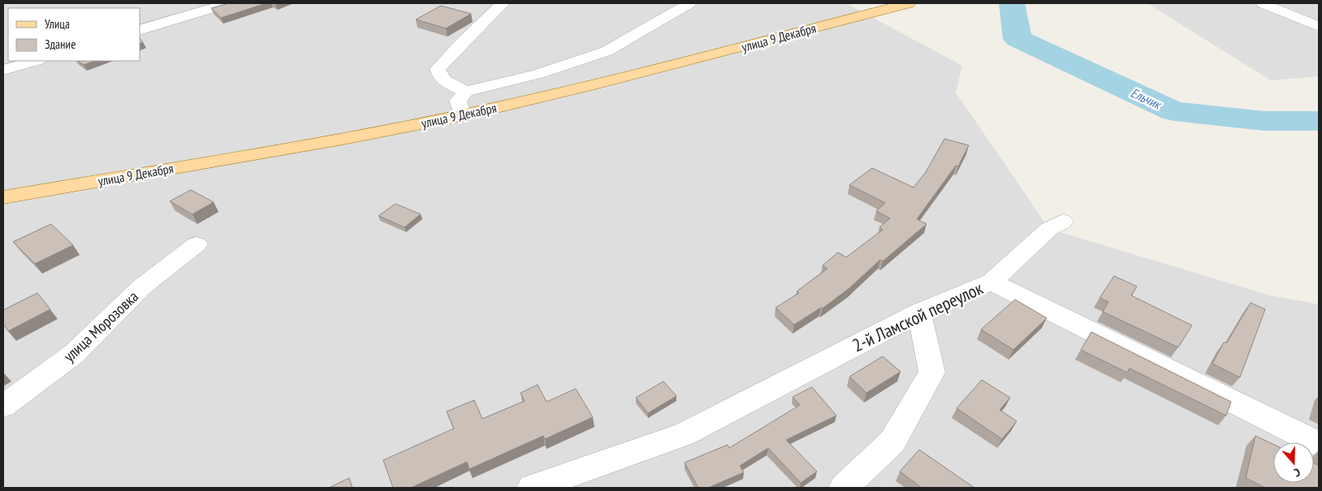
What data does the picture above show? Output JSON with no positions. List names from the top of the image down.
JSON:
{
  "streets": {
    "main road": ["улица 9 Декабря"],
    "street": ["2-й Ламской переулок", "улица Морозовка"]
  },
  "water": ["Ельчик"],
  "legend": ["Улица", "Здание"],
  "north": "bottom"
}
